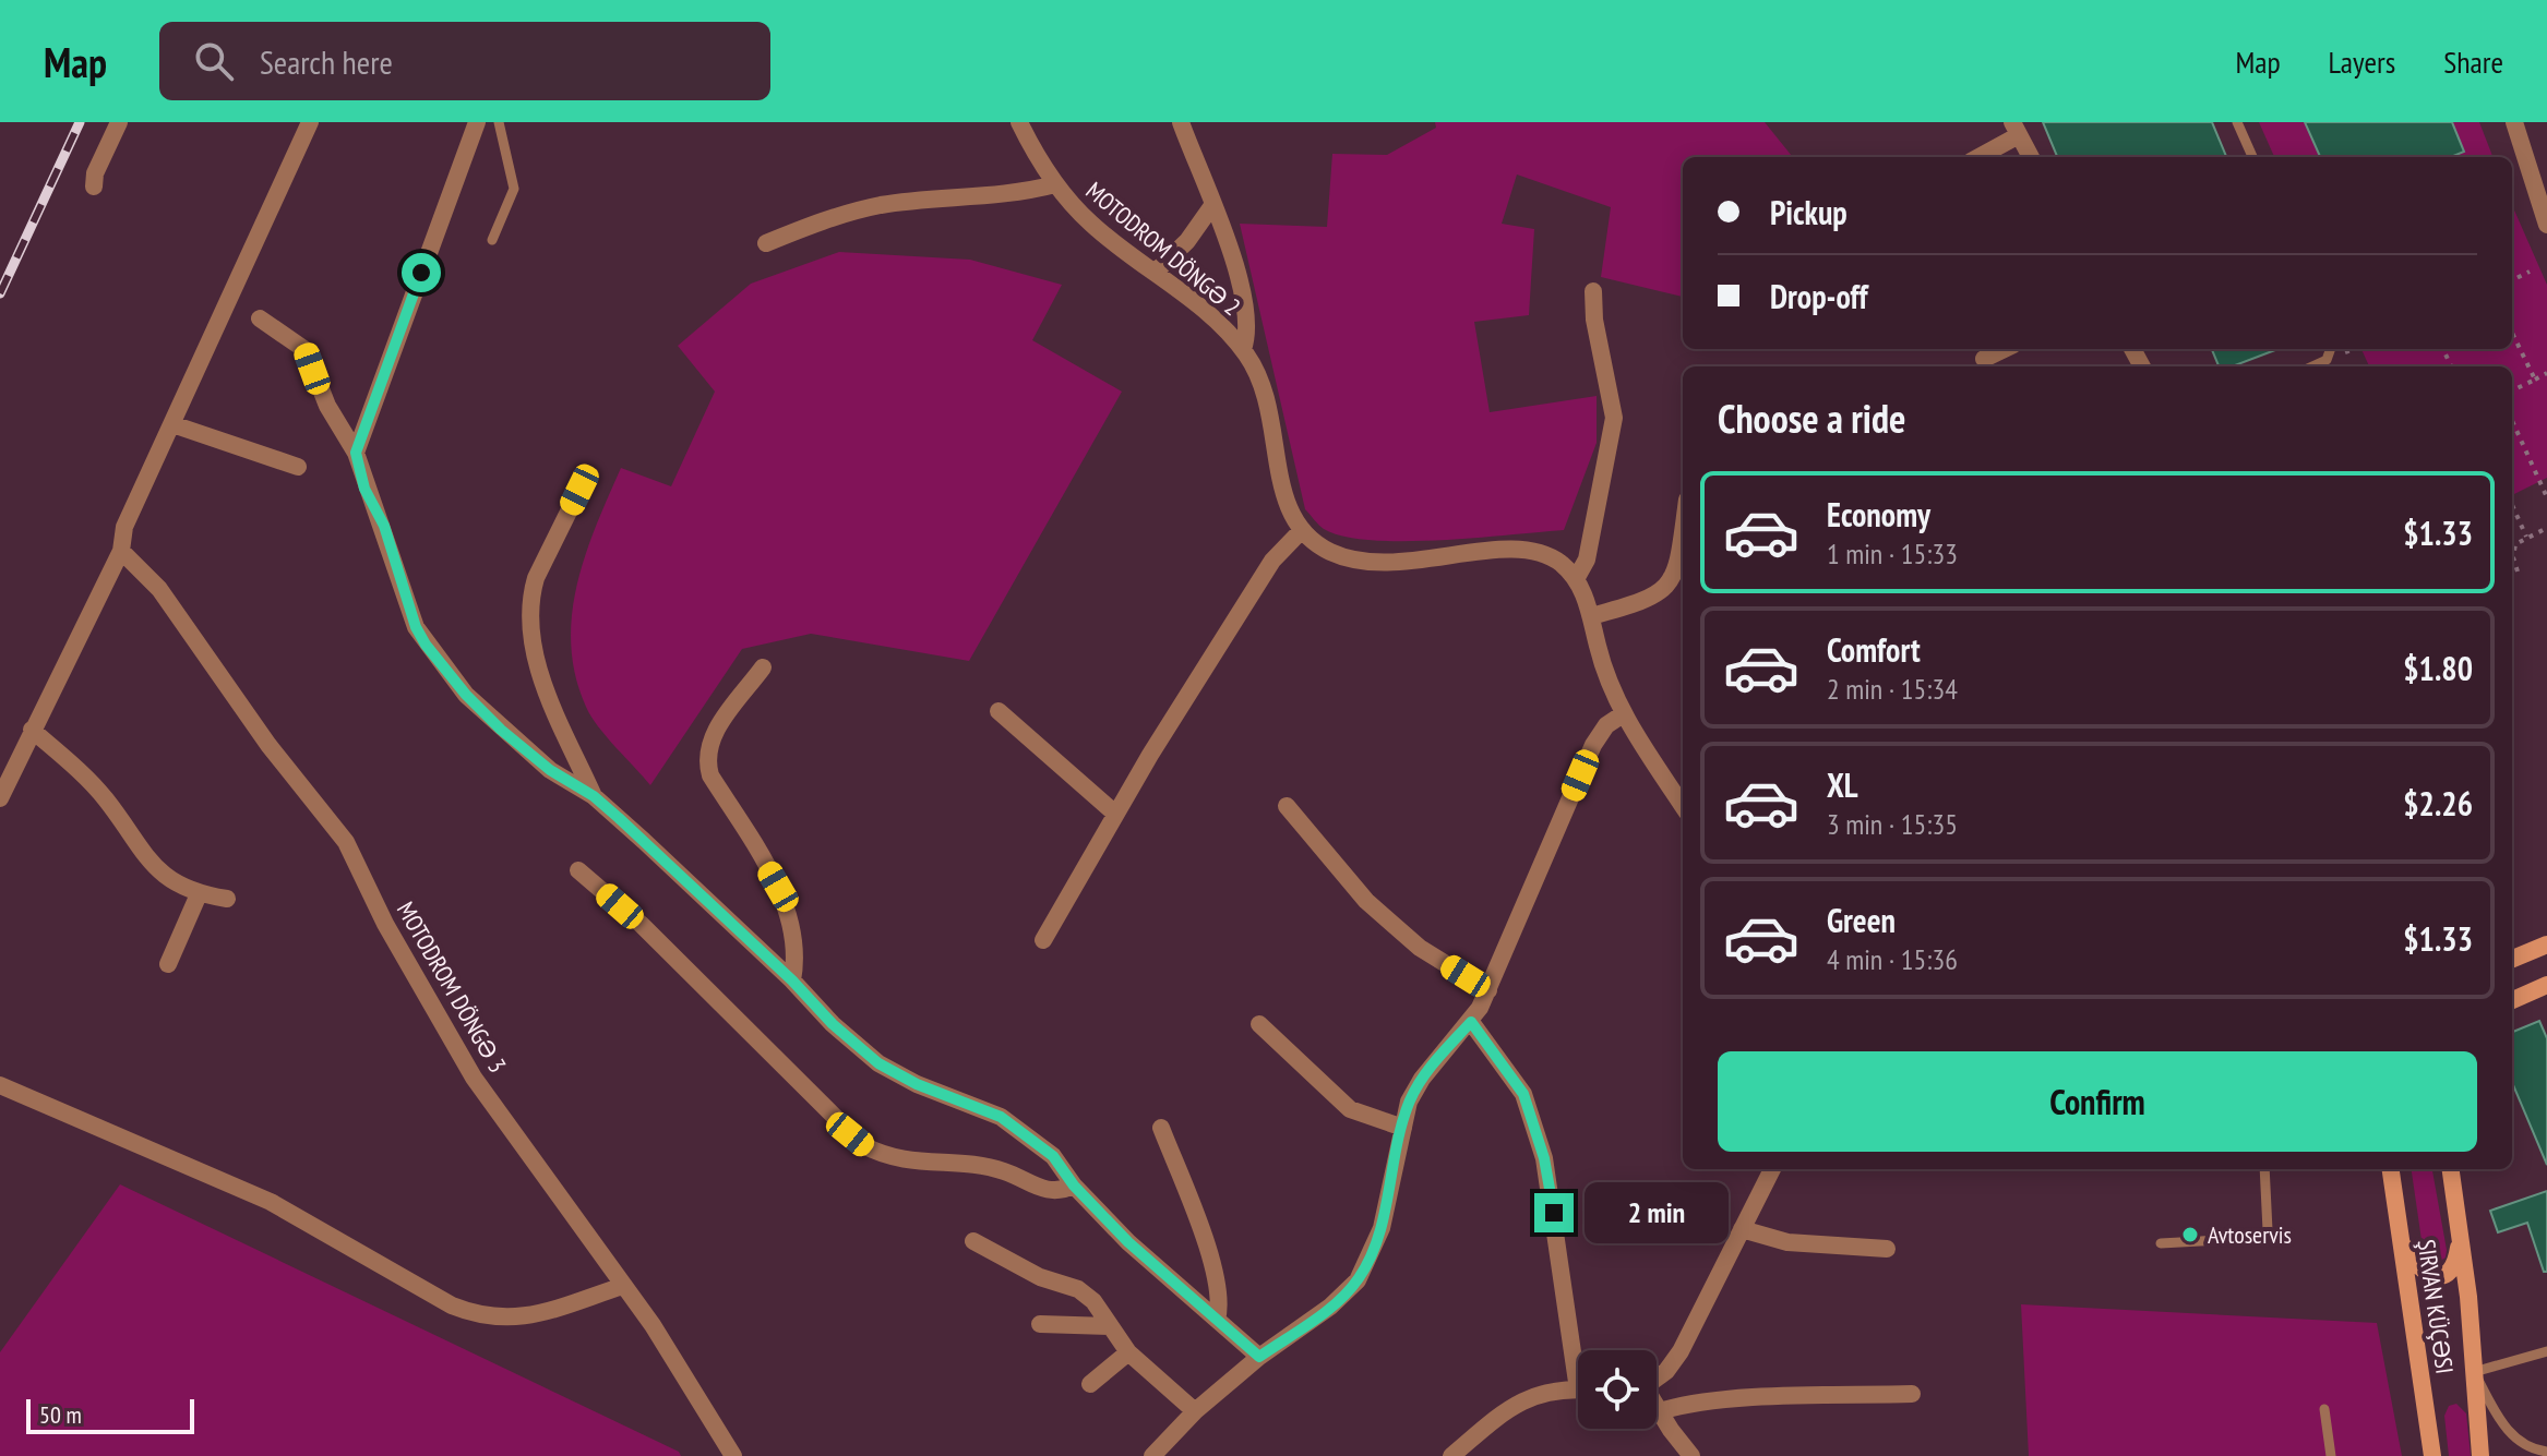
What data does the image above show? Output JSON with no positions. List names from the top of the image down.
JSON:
{
  "streets": {
    "main road": ["ŞIRVAN KÜÇƏSI"],
    "street": ["MOTODROM DÖNGƏ 2", "MOTODROM DÖNGƏ 3"]
  },
  "places": ["Avtoservis"],
  "scale_bar": "50 m",
  "page": {
    "header": "Map",
    "search": "Search here",
    "nav": ["Map", "Layers", "Share"],
    "banner": ["Pickup", "Drop-off"],
    "heading": "Choose a ride",
    "list": [
      {
        "name": "Economy",
        "note": "1 min · 15:33",
        "value": "$1.33"
      },
      {
        "name": "Comfort",
        "note": "2 min · 15:34",
        "value": "$1.80"
      },
      {
        "name": "XL",
        "note": "3 min · 15:35",
        "value": "$2.26"
      },
      {
        "name": "Green",
        "note": "4 min · 15:36",
        "value": "$1.33"
      }
    ],
    "buttons": "Confirm",
    "bubble": "2 min",
    "scale": "50 m"
  }
}
